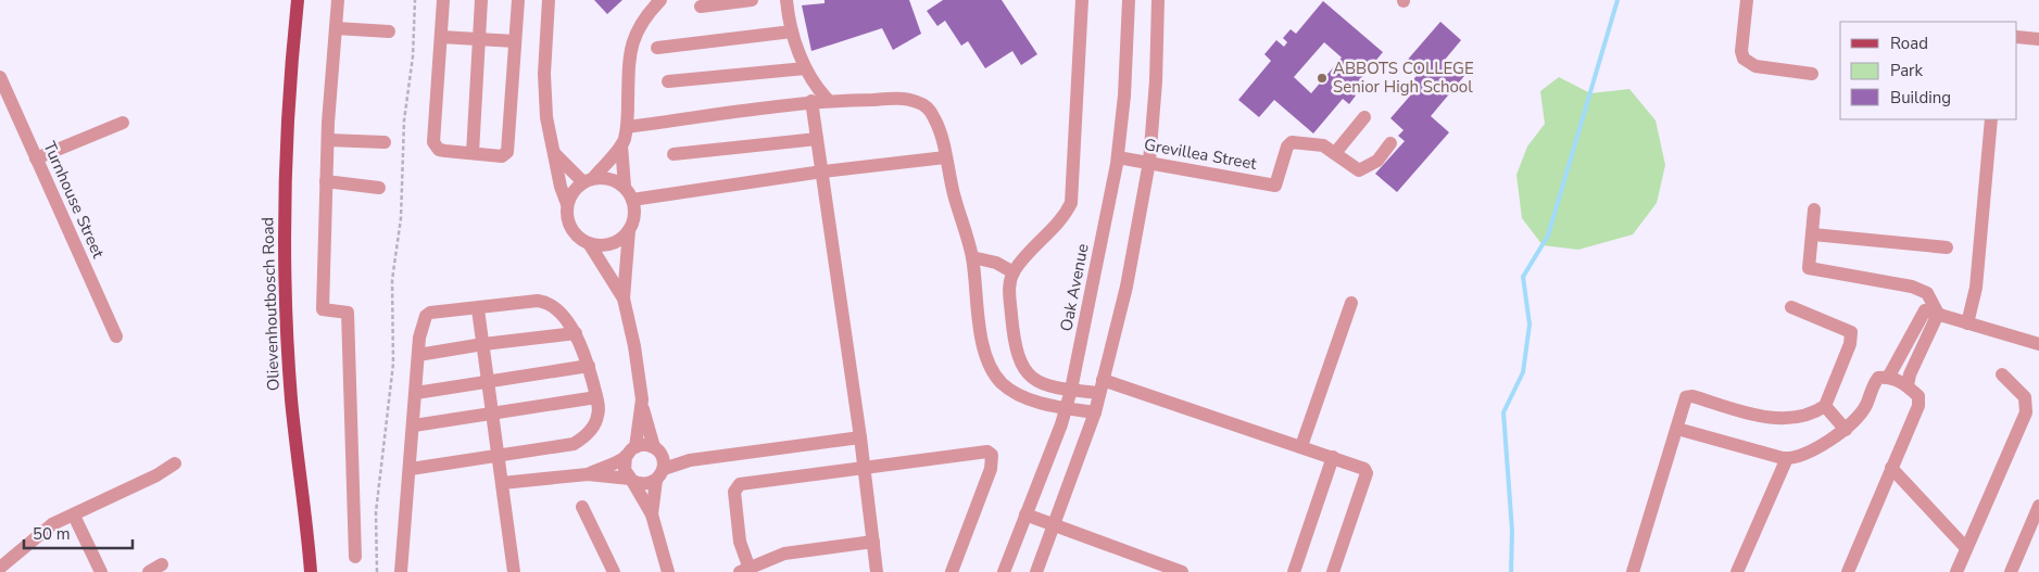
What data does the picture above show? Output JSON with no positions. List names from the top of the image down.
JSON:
{
  "streets": {
    "main road": ["Olievenhoutbosch Road"],
    "street": ["Grevillea Street", "Turnhouse Street", "Oak Avenue"]
  },
  "crossings": [
    ["Grevillea Street", "Oak Avenue"]
  ],
  "places": ["ABBOTS COLLEGE Senior High School"],
  "legend": ["Road", "Park", "Building"],
  "scale_bar": "50 m"
}
